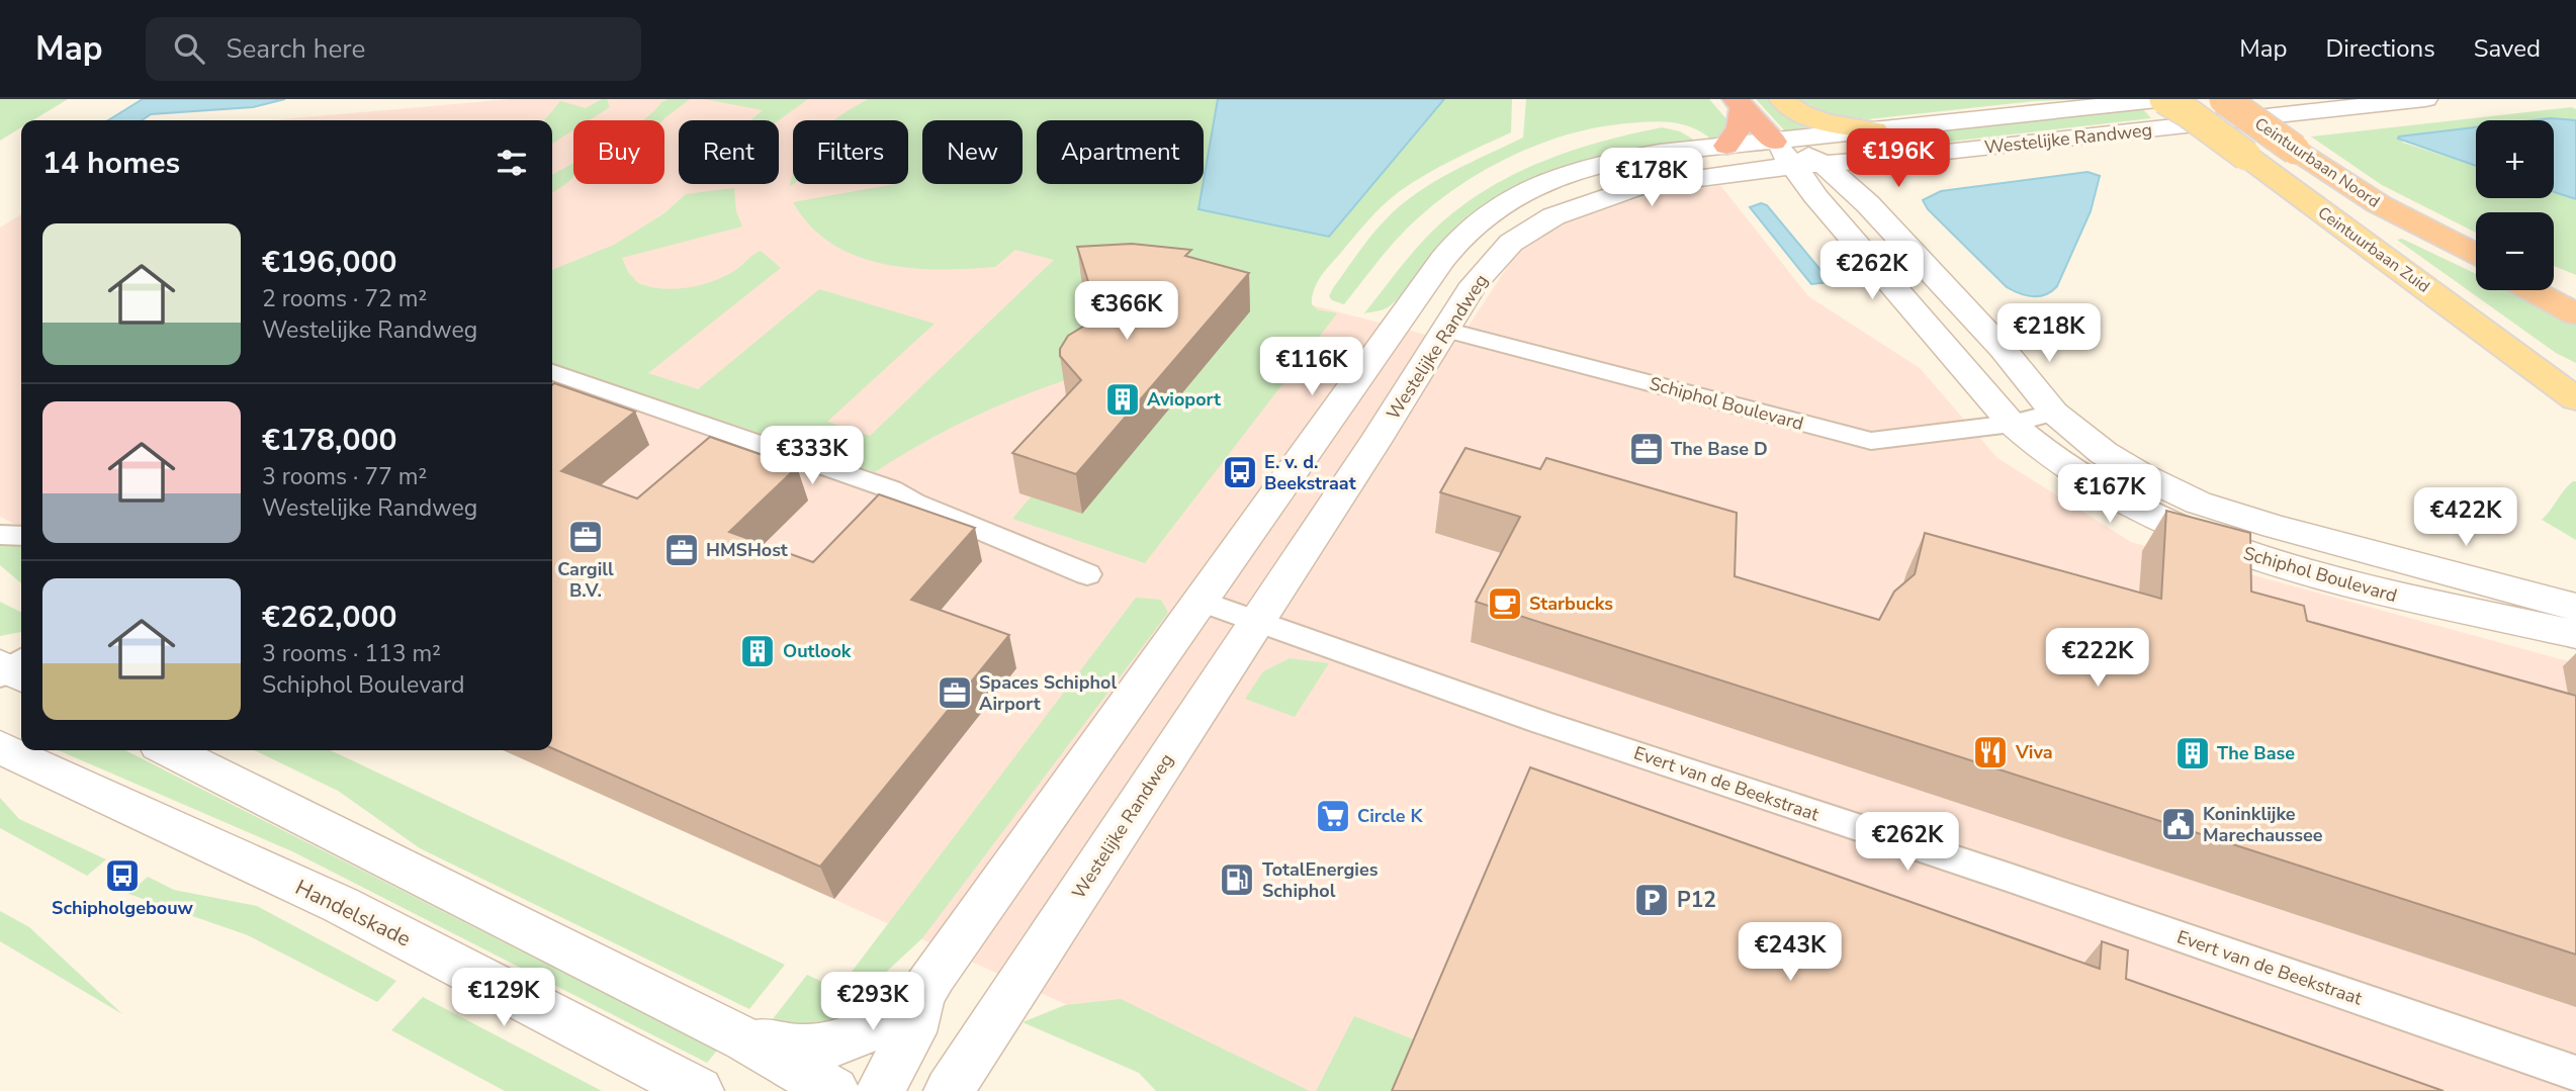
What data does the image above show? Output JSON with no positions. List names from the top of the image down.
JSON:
{
  "streets": {
    "highway": ["Ceintuurbaan Noord"],
    "main road": ["Ceintuurbaan Zuid"],
    "street": [
      "Westelijke Randweg",
      "Schiphol Boulevard",
      "Evert van de Beekstraat",
      "Handelskade"
    ]
  },
  "crossings": [
    ["Westelijke Randweg", "Ceintuurbaan Zuid"],
    ["Westelijke Randweg", "Schiphol Boulevard"],
    ["Westelijke Randweg", "Evert van de Beekstraat"]
  ],
  "places": {
    "building": ["Avioport", "Outlook", "The Base"],
    "office": [
      "The Base D",
      "Cargill B.V.",
      "HMSHost",
      "Spaces Schiphol Airport"
    ],
    "bus stop": ["E. v. d. Beekstraat", "Schipholgebouw"],
    "cafe": ["Starbucks"],
    "restaurant": ["Viva"],
    "supermarket": ["Circle K"],
    "public building": ["Koninklijke Marechaussee"],
    "fuel station": ["TotalEnergies Schiphol"],
    "parking": ["P12"]
  },
  "page": {
    "header": "Map",
    "search": "Search here",
    "nav": ["Map", "Directions", "Saved"],
    "map_buttons": ["+", "−"],
    "chip": [
      "Buy",
      "Rent",
      "Filters",
      "New",
      "Apartment"
    ],
    "heading": "14 homes",
    "price": [
      "€196K",
      "€178K",
      "€262K",
      "€366K",
      "€218K",
      "€116K",
      "€333K",
      "€167K",
      "€422K",
      "€222K",
      "€262K",
      "€243K",
      "€129K",
      "€293K"
    ],
    "list": [
      {
        "name": "€196,000",
        "note": "2 rooms · 72 m² · Westelijke Randweg"
      },
      {
        "name": "€178,000",
        "note": "3 rooms · 77 m² · Westelijke Randweg"
      },
      {
        "name": "€262,000",
        "note": "3 rooms · 113 m² · Schiphol Boulevard"
      }
    ]
  }
}
